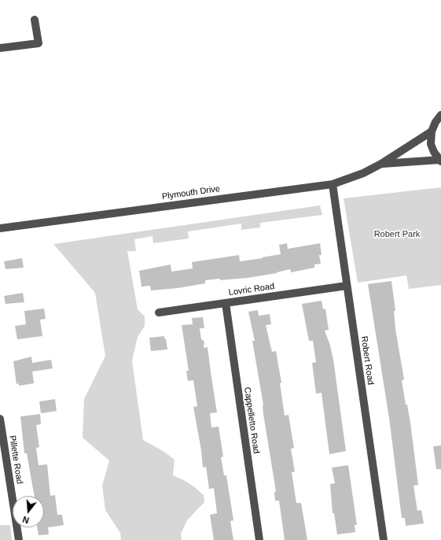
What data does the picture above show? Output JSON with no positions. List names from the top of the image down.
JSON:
{
  "streets": {
    "street": [
      "Plymouth Drive",
      "Lovric Road",
      "Robert Road",
      "Cappelletto Road",
      "Pillette Road"
    ]
  },
  "crossings": [
    ["Plymouth Drive", "Robert Road"],
    ["Lovric Road", "Robert Road"],
    ["Lovric Road", "Cappelletto Road"]
  ],
  "parks": ["Robert Park"],
  "north": "bottom"
}
